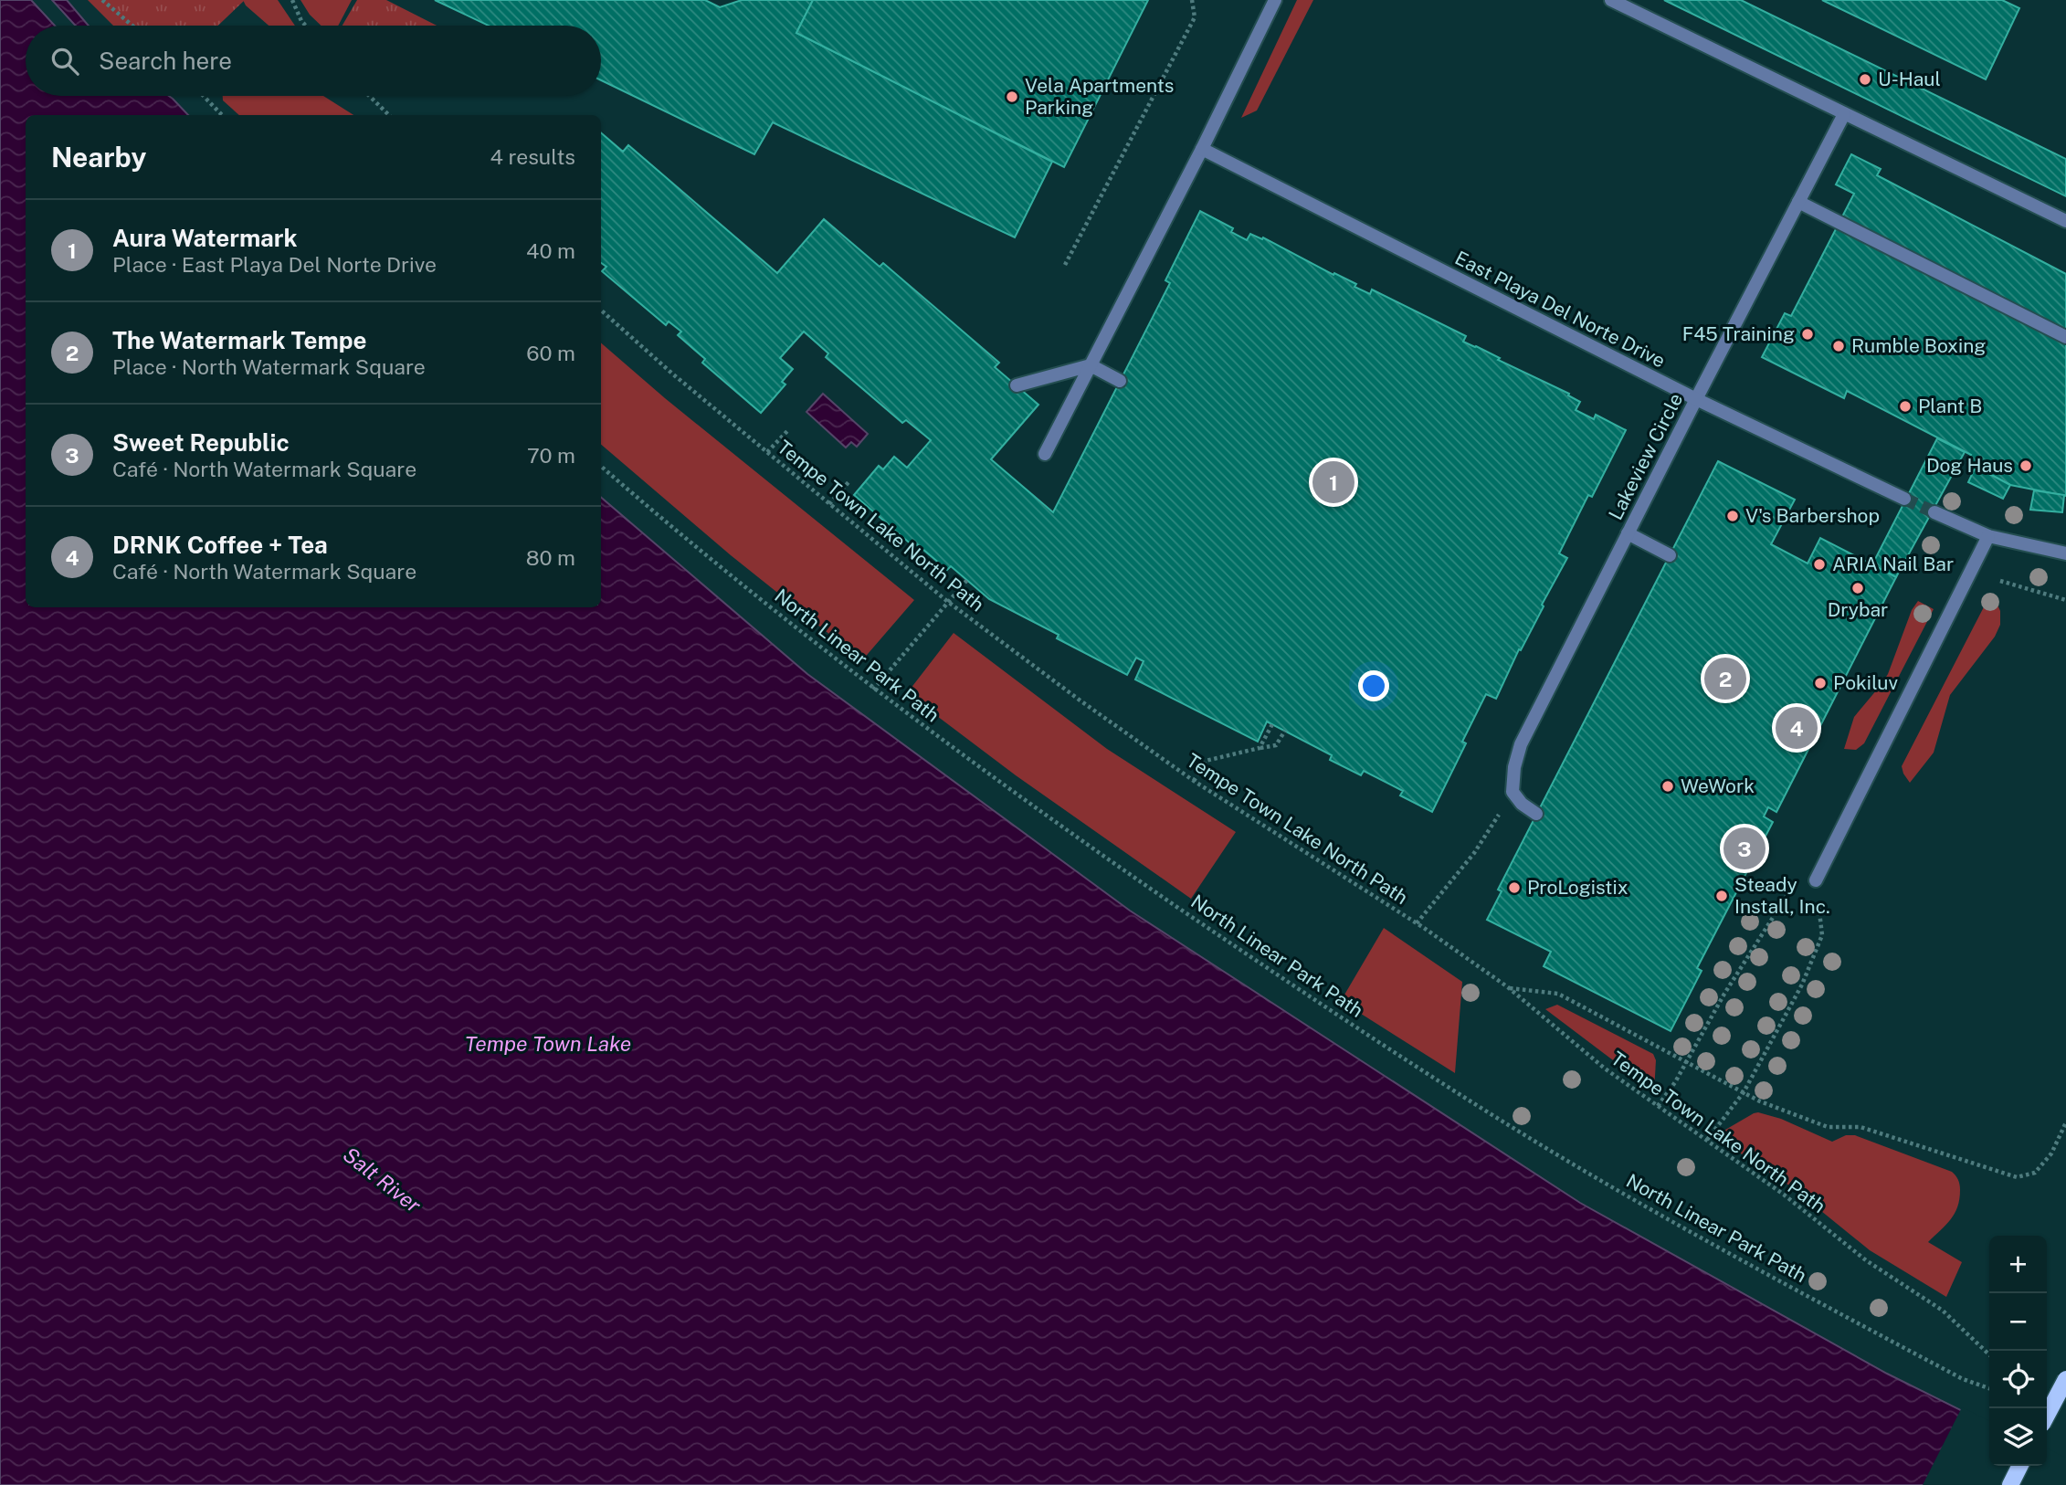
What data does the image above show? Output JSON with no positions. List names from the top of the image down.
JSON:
{
  "streets": {
    "street": ["East Playa Del Norte Drive", "Lakeview Circle"],
    "path": ["Tempe Town Lake North Path", "North Linear Park Path"]
  },
  "crossings": [
    ["East Playa Del Norte Drive", "Lakeview Circle"]
  ],
  "water": ["Tempe Town Lake", "Salt River"],
  "places": [
    "U-Haul",
    "Vela Apartments Parking",
    "F45 Training",
    "Rumble Boxing",
    "Plant B",
    "Dog Haus",
    "V's Barbershop",
    "ARIA Nail Bar",
    "Drybar",
    "Pokiluv",
    "WeWork",
    "ProLogistix",
    "Steady Install, Inc."
  ],
  "page": {
    "search": "Search here",
    "heading": ["Nearby", "4 results"],
    "list": [
      {
        "mark": "1",
        "name": "Aura Watermark",
        "note": "Place · East Playa Del Norte Drive",
        "value": "40 m"
      },
      {
        "mark": "2",
        "name": "The Watermark Tempe",
        "note": "Place · North Watermark Square",
        "value": "60 m"
      },
      {
        "mark": "3",
        "name": "Sweet Republic",
        "note": "Café · North Watermark Square",
        "value": "70 m"
      },
      {
        "mark": "4",
        "name": "DRNK Coffee + Tea",
        "note": "Café · North Watermark Square",
        "value": "80 m"
      }
    ],
    "pins": [
      "1",
      "2",
      "4",
      "3"
    ],
    "map_buttons": ["+", "−"]
  }
}
